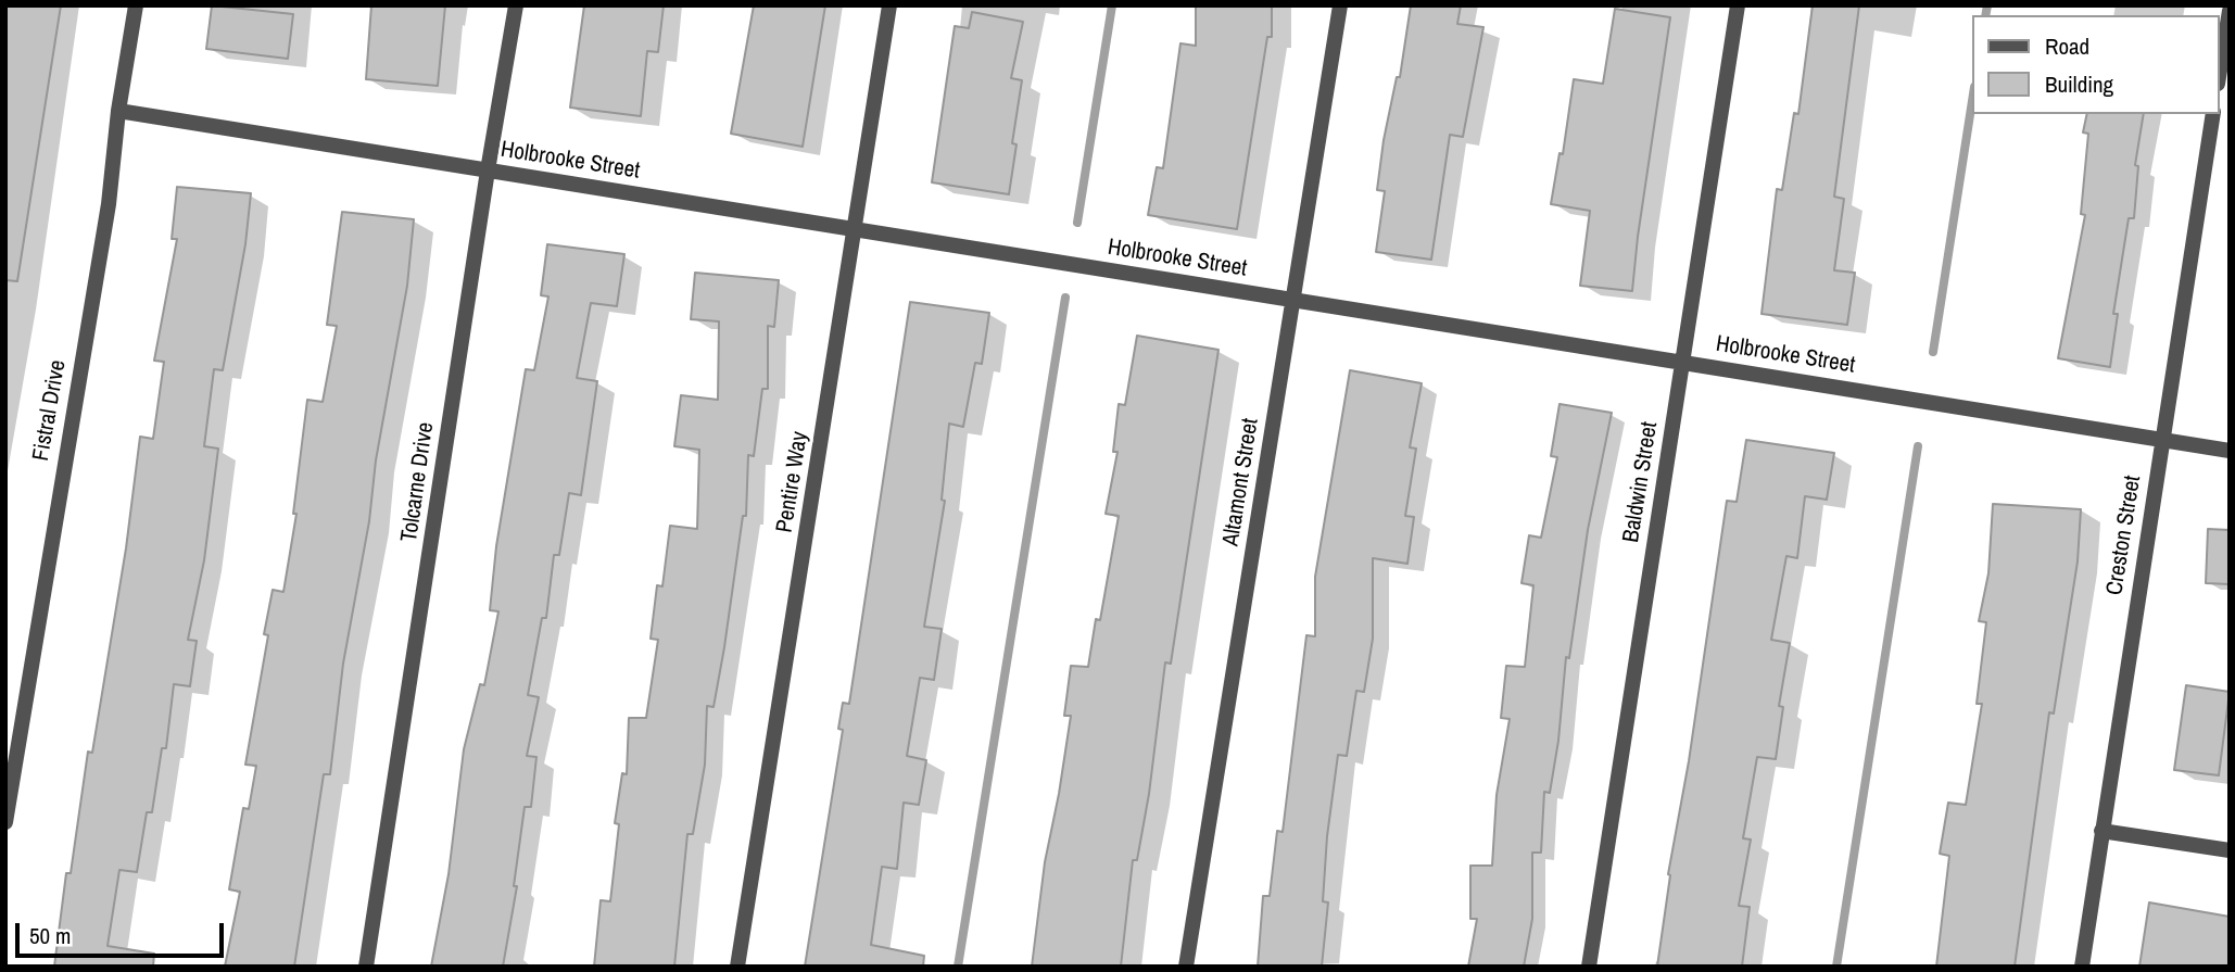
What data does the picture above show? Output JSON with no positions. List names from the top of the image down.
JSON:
{
  "streets": {
    "street": [
      "Holbrooke Street",
      "Fistral Drive",
      "Tolcarne Drive",
      "Pentire Way",
      "Altamont Street",
      "Baldwin Street",
      "Creston Street"
    ]
  },
  "crossings": [
    ["Holbrooke Street", "Fistral Drive"],
    ["Holbrooke Street", "Tolcarne Drive"],
    ["Holbrooke Street", "Pentire Way"],
    ["Holbrooke Street", "Altamont Street"],
    ["Holbrooke Street", "Baldwin Street"],
    ["Holbrooke Street", "Creston Street"]
  ],
  "legend": ["Road", "Building"],
  "scale_bar": "50 m"
}
